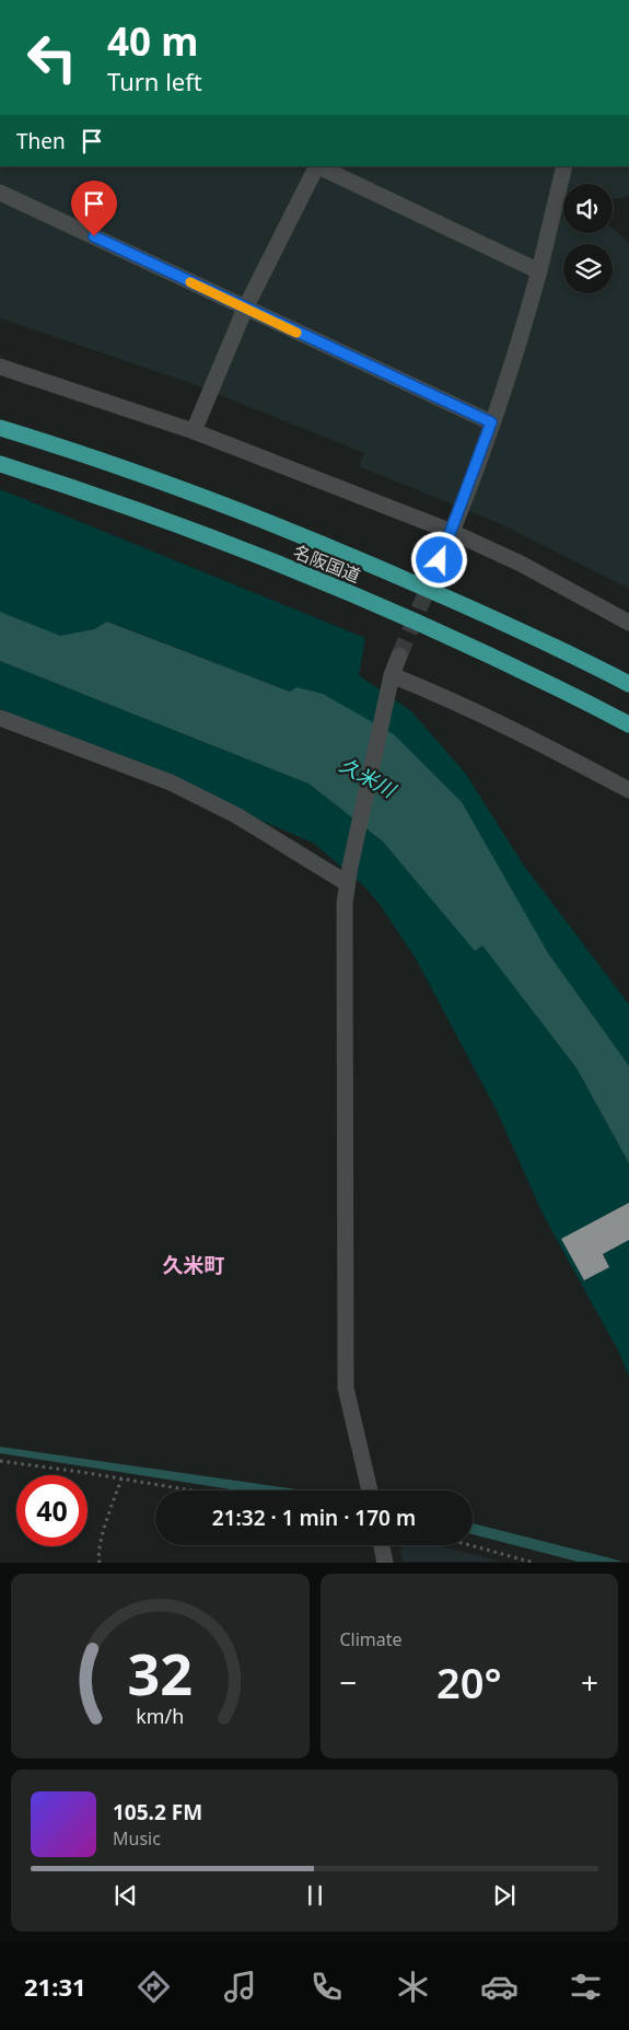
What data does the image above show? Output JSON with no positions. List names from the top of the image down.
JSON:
{
  "streets": {
    "highway": ["名阪国道"]
  },
  "districts": ["久米町"],
  "water": ["久米川"],
  "page": {
    "turn": ["40 m", "Turn left"],
    "then": "Then",
    "limit": "40",
    "trip": "21:32 · 1 min · 170 m",
    "tile": "Climate",
    "heat": ["−", "20°", "+"],
    "song": ["105.2 FM", "Music"],
    "tabs": "21:31",
    "gauge": ["32", "km/h"]
  }
}
